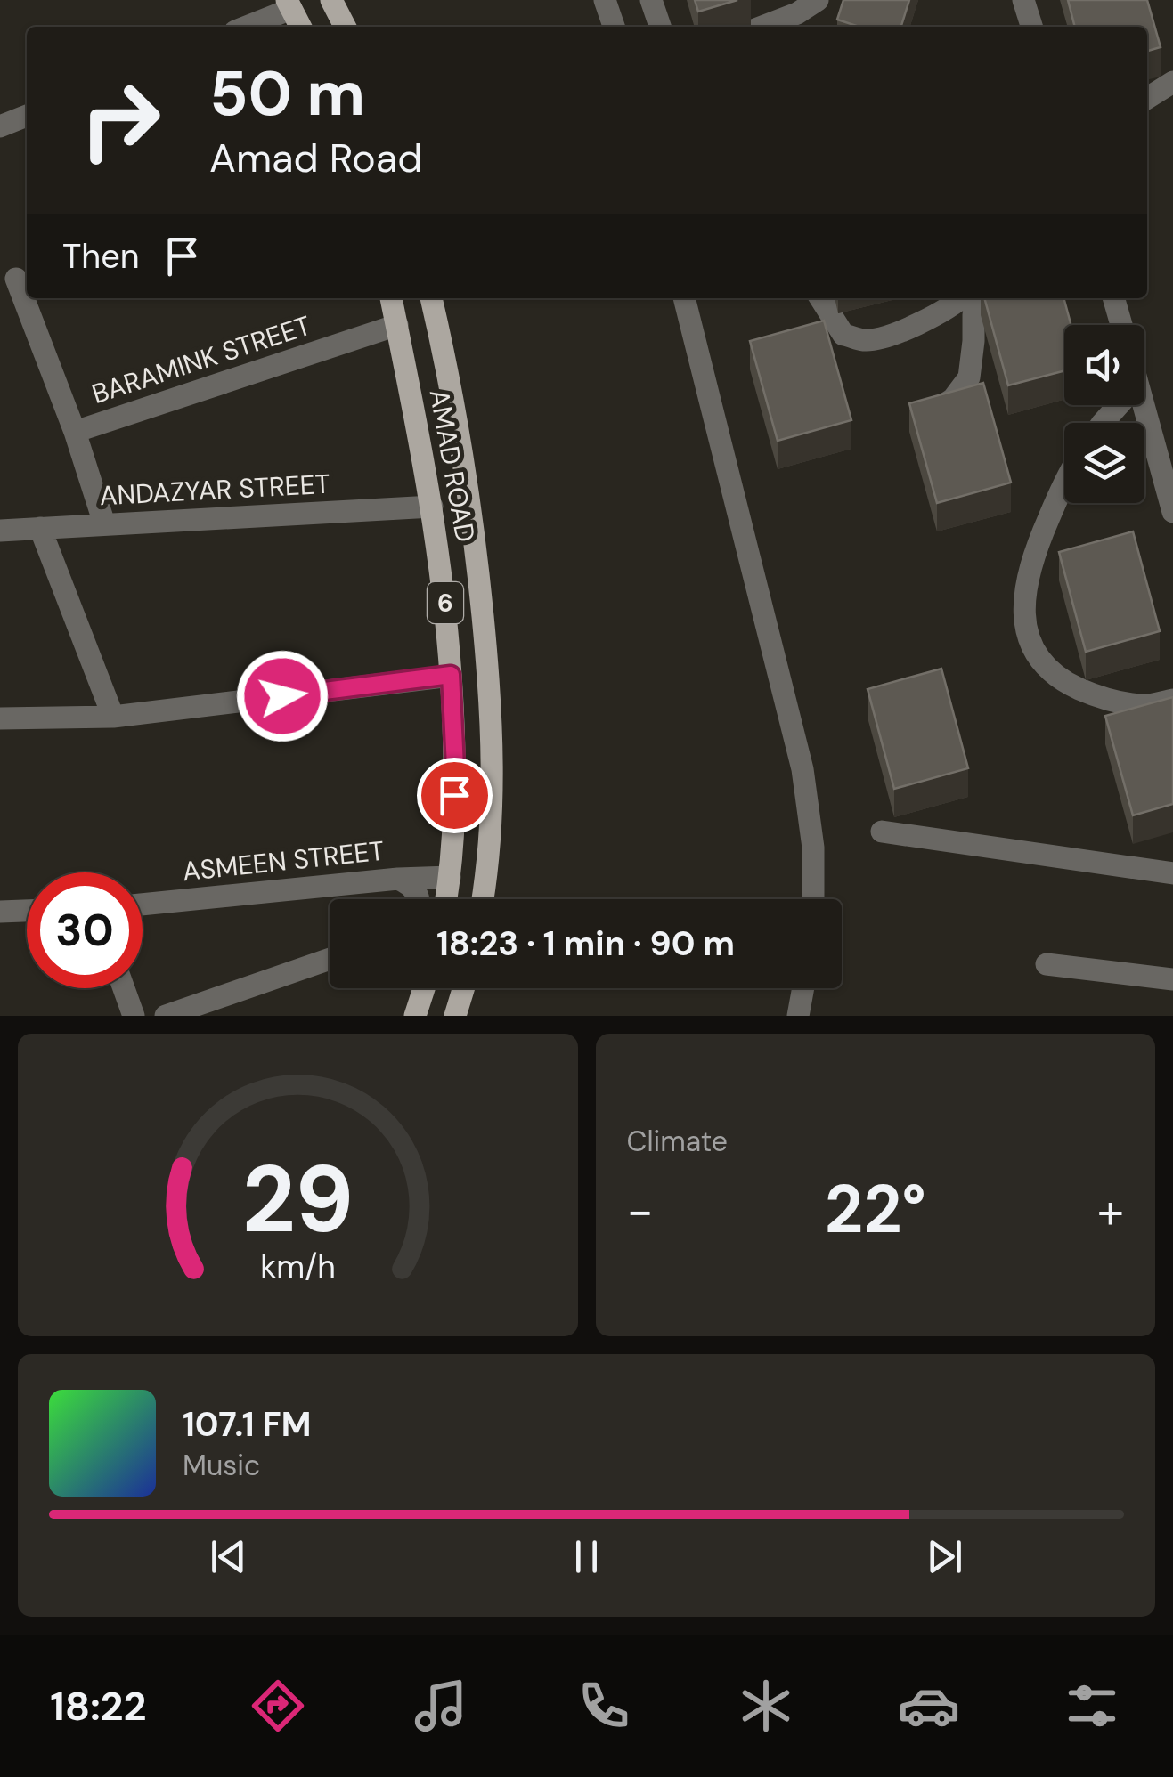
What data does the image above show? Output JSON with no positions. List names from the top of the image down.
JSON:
{
  "streets": {
    "main road": ["AMAD ROAD", "6"],
    "street": ["BARAMINK STREET", "ANDAZYAR STREET", "ASMEEN STREET"]
  },
  "crossings": [
    ["BARAMINK STREET", "AMAD ROAD"],
    ["AMAD ROAD", "ANDAZYAR STREET"],
    ["AMAD ROAD", "ASMEEN STREET"]
  ],
  "page": {
    "turn": ["50 m", "Amad Road"],
    "then": "Then",
    "limit": "30",
    "trip": "18:23 · 1 min · 90 m",
    "tile": "Climate",
    "heat": ["−", "22°", "+"],
    "song": ["107.1 FM", "Music"],
    "tabs": "18:22",
    "gauge": ["29", "km/h"]
  }
}
